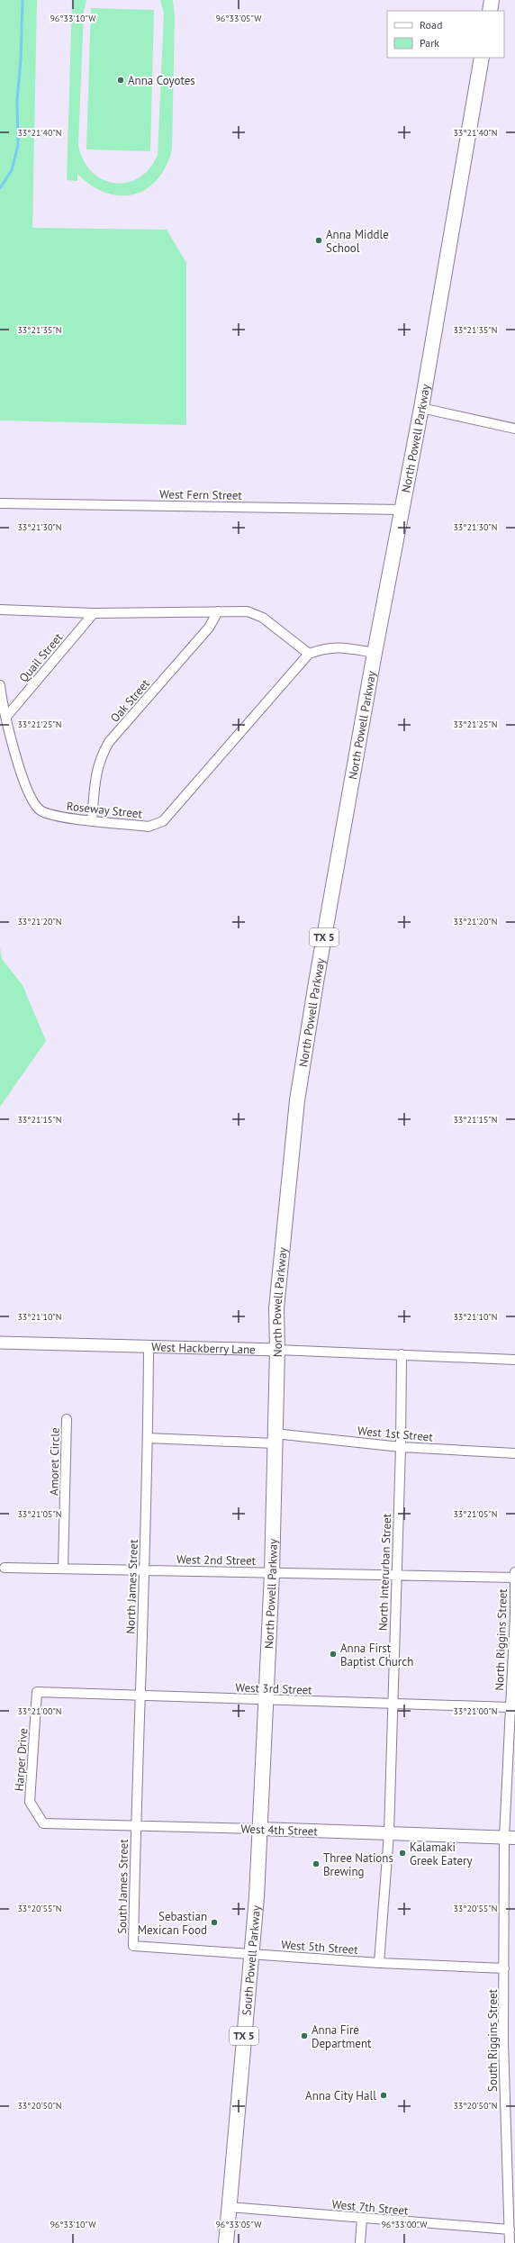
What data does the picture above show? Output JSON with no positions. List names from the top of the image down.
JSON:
{
  "streets": {
    "main road": [
      "North Powell Parkway",
      "TX 5",
      "West 4th Street",
      "South Powell Parkway"
    ],
    "street": [
      "West Fern Street",
      "Quail Street",
      "Oak Street",
      "Roseway Street",
      "West Hackberry Lane",
      "West 1st Street",
      "Amoret Circle",
      "West 2nd Street",
      "North Interurban Street",
      "North James Street",
      "North Riggins Street",
      "West 3rd Street",
      "Harper Drive",
      "South James Street",
      "West 5th Street",
      "South Riggins Street",
      "West 7th Street"
    ]
  },
  "crossings": [
    ["North Powell Parkway", "West Fern Street"],
    ["North Powell Parkway", "West Hackberry Lane"],
    ["North Powell Parkway", "West 1st Street"],
    ["North Powell Parkway", "West 2nd Street"],
    ["North Powell Parkway", "West 3rd Street"],
    ["North Powell Parkway", "West 4th Street"],
    ["North Powell Parkway", "South Powell Parkway"],
    ["Quail Street", "Roseway Street"],
    ["Oak Street", "Roseway Street"],
    ["West Hackberry Lane", "North Interurban Street"],
    ["West Hackberry Lane", "North James Street"],
    ["West 1st Street", "North Interurban Street"],
    ["West 1st Street", "North James Street"],
    ["Amoret Circle", "West 2nd Street"],
    ["West 2nd Street", "North Interurban Street"],
    ["West 2nd Street", "North James Street"],
    ["West 2nd Street", "North Riggins Street"],
    ["North Interurban Street", "West 3rd Street"],
    ["North Interurban Street", "West 4th Street"],
    ["North Interurban Street", "West 5th Street"],
    ["North James Street", "West 3rd Street"],
    ["North James Street", "West 4th Street"],
    ["North James Street", "South James Street"],
    ["North Riggins Street", "West 3rd Street"],
    ["North Riggins Street", "West 4th Street"],
    ["North Riggins Street", "South Riggins Street"],
    ["West 3rd Street", "Harper Drive"],
    ["Harper Drive", "West 4th Street"],
    ["West 4th Street", "South James Street"],
    ["West 4th Street", "South Powell Parkway"],
    ["West 4th Street", "South Riggins Street"],
    ["South James Street", "West 5th Street"],
    ["West 5th Street", "South Powell Parkway"],
    ["West 5th Street", "South Riggins Street"],
    ["South Powell Parkway", "West 7th Street"],
    ["South Riggins Street", "West 7th Street"]
  ],
  "places": [
    "Anna Coyotes",
    "Anna Middle School",
    "Anna First Baptist Church",
    "Kalamaki Greek Eatery",
    "Three Nations Brewing",
    "Sebastian Mexican Food",
    "Anna Fire Department",
    "Anna City Hall"
  ],
  "legend": ["Road", "Park"],
  "coordinates": [
    "96°33'10\"W",
    "96°33'05\"W",
    "33°21'40\"N",
    "33°21'35\"N",
    "33°21'30\"N",
    "33°21'25\"N",
    "33°21'20\"N",
    "33°21'15\"N",
    "33°21'10\"N",
    "33°21'05\"N",
    "33°21'00\"N",
    "33°20'55\"N",
    "33°20'50\"N",
    "96°33'00\"W"
  ]
}
